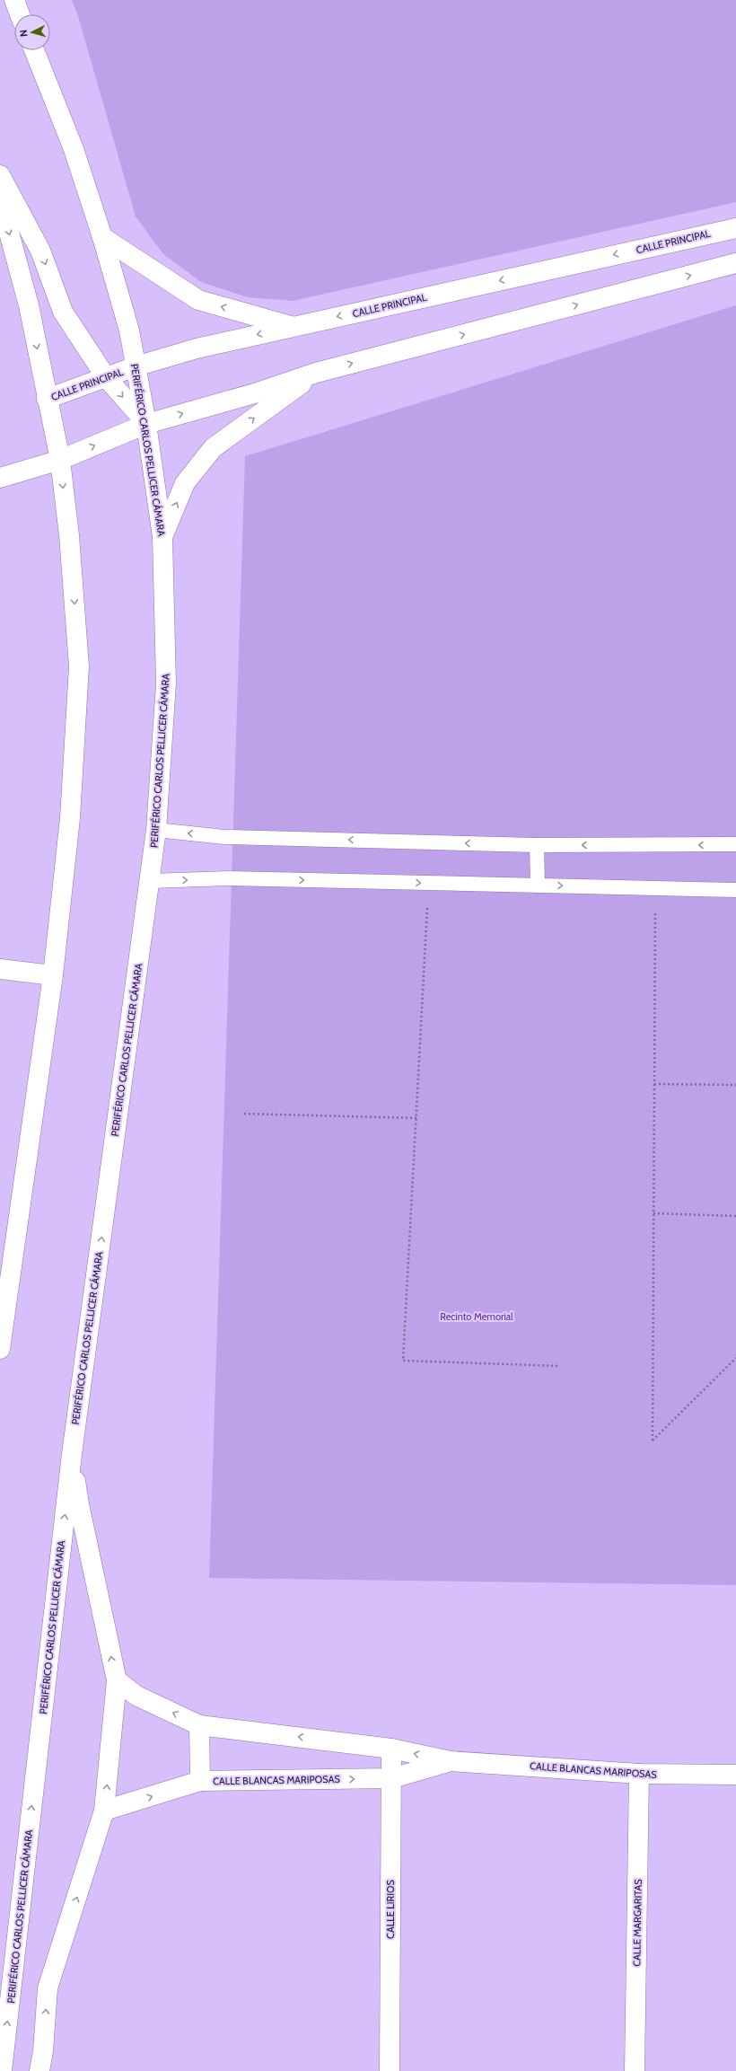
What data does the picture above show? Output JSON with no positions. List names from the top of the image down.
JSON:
{
  "streets": {
    "main road": [
      "CALLE PRINCIPAL",
      "PERIFÉRICO CARLOS PELLICER CÁMARA",
      "CALLE BLANCAS MARIPOSAS",
      "CALLE LIRIOS",
      "CALLE MARGARITAS"
    ]
  },
  "crossings": [
    ["CALLE PRINCIPAL", "PERIFÉRICO CARLOS PELLICER CÁMARA"],
    ["CALLE BLANCAS MARIPOSAS", "CALLE LIRIOS"],
    ["CALLE BLANCAS MARIPOSAS", "CALLE MARGARITAS"]
  ],
  "parks": ["Recinto Memorial"],
  "north": "left"
}
